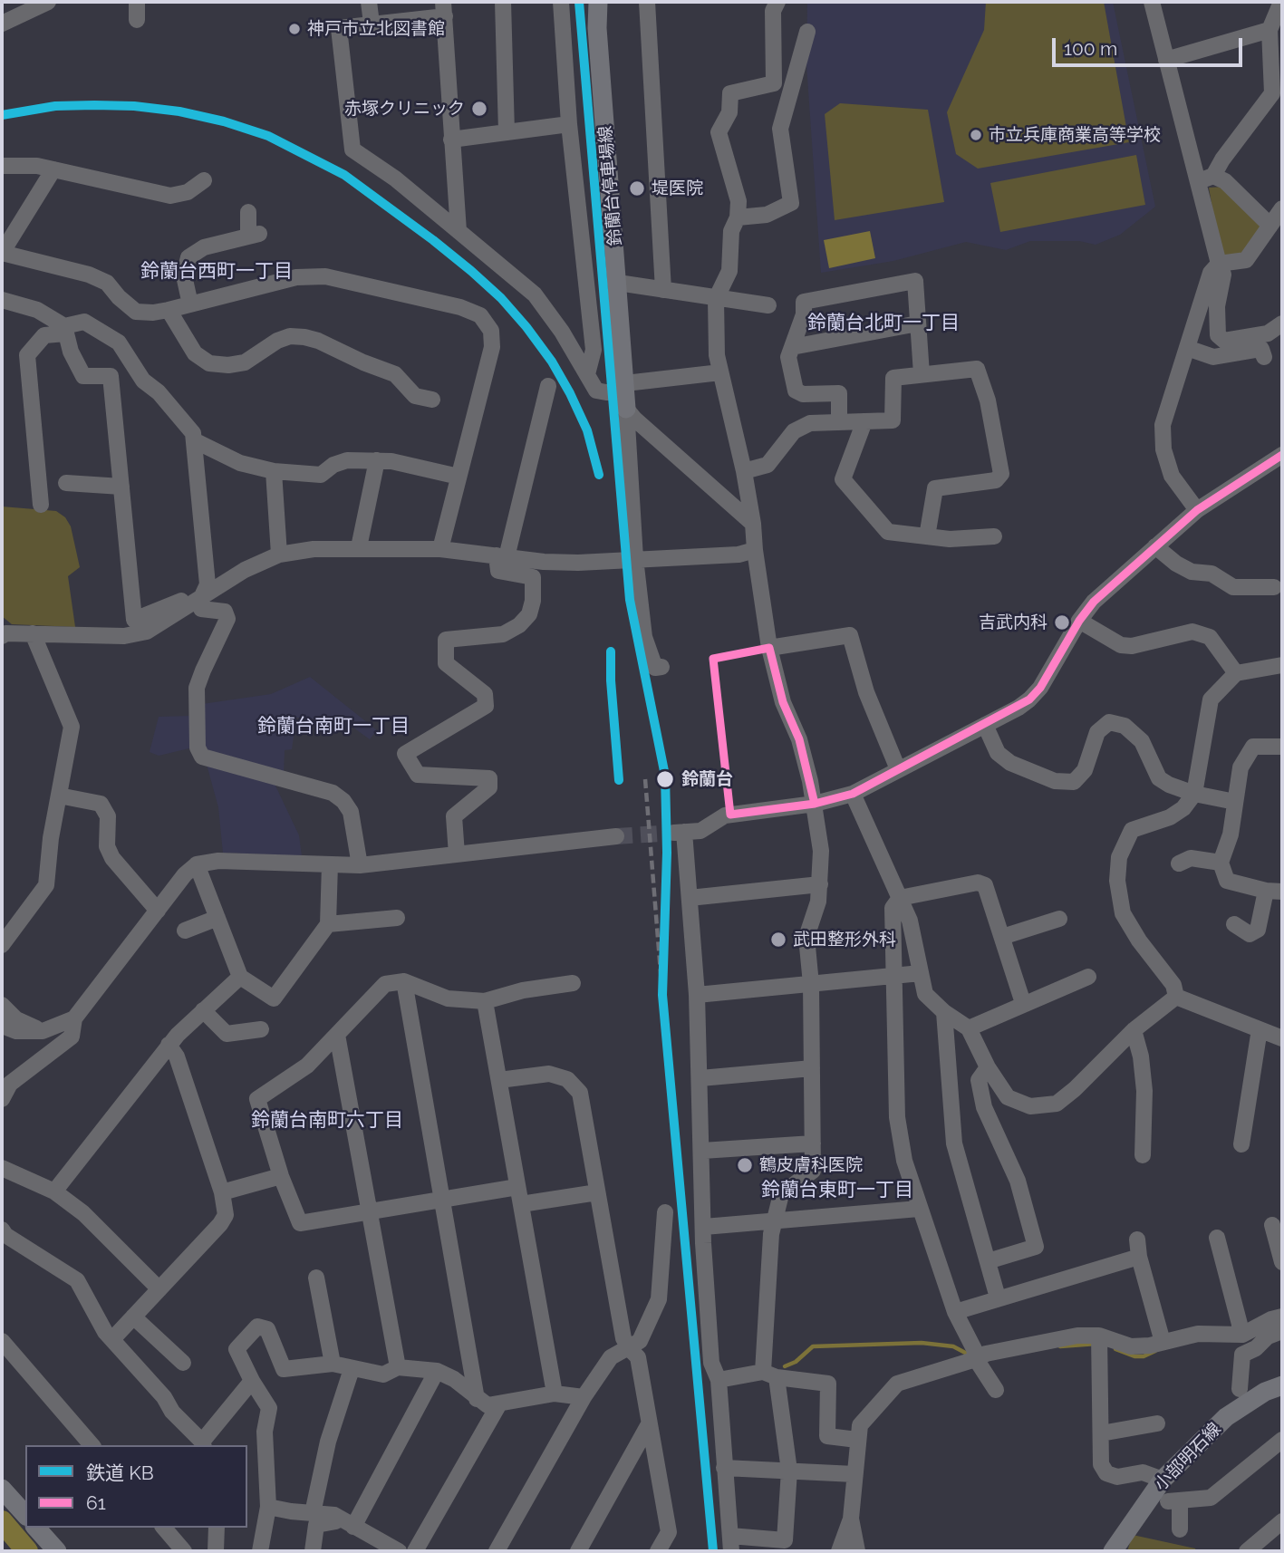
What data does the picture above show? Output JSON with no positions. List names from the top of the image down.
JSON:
{
  "streets": {
    "main road": ["鈴蘭台停車場線", "小部明石線"]
  },
  "districts": [
    "鈴蘭台西町一丁目",
    "鈴蘭台北町一丁目",
    "鈴蘭台南町一丁目",
    "鈴蘭台南町六丁目",
    "鈴蘭台東町一丁目"
  ],
  "places": [
    "神戸市立北図書館",
    "赤塚クリニック",
    "市立兵庫商業高等学校",
    "堤医院",
    "吉武内科",
    "鈴蘭台",
    "武田整形外科",
    "鶴皮膚科医院"
  ],
  "lines": ["rail line KB", "transit line 61"],
  "legend": ["鉄道 KB", "61"],
  "scale_bar": "100 m"
}
